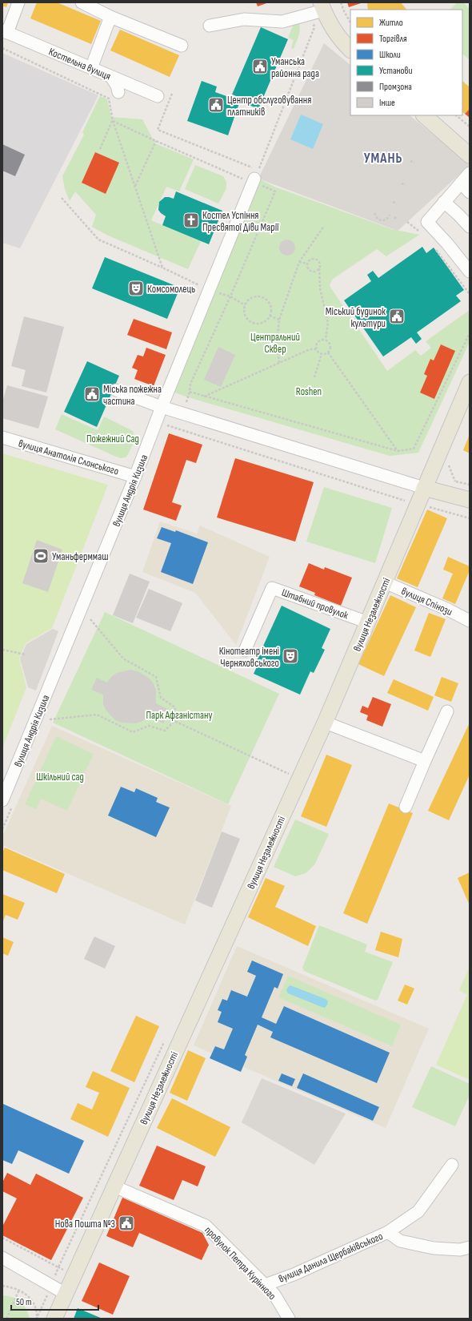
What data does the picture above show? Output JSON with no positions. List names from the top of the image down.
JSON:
{
  "streets": {
    "main road": ["вулиця Незалежності"],
    "street": [
      "Костельна вулиця",
      "вулиця Анатолія Слонського",
      "вулиця Андрія Кизила",
      "вулиця Спінози",
      "Штабний провулок",
      "вулиця Данила Щербаківського",
      "провулок Петра Курінного"
    ]
  },
  "crossings": [
    ["вулиця Анатолія Слонського", "вулиця Андрія Кизила"],
    ["вулиця Спінози", "вулиця Незалежності"],
    ["Штабний провулок", "вулиця Незалежності"],
    ["вулиця Незалежності", "провулок Петра Курінного"],
    ["вулиця Данила Щербаківського", "провулок Петра Курінного"]
  ],
  "districts": ["УМАНЬ"],
  "parks": [
    "Центральний Сквер",
    "Roshen",
    "Пожежний Сад",
    "Парк Афганістану",
    "Шкільний сад"
  ],
  "places": {
    "public building": [
      "Уманська районна рада",
      "Центр обслуговування платників",
      "Міський будинок культури",
      "Міська пожежна частина",
      "Нова Пошта №3"
    ],
    "church": ["Костел Успіння Пресвятої Діви Марії"],
    "theatre": ["Комсомолець", "Кінотеатр імені Черняховського"],
    "sports": ["Уманьферммаш"]
  },
  "legend": [
    "Житло",
    "Торгівля",
    "Школи",
    "Установи",
    "Промзона",
    "Інше"
  ],
  "scale_bar": "50 m"
}
